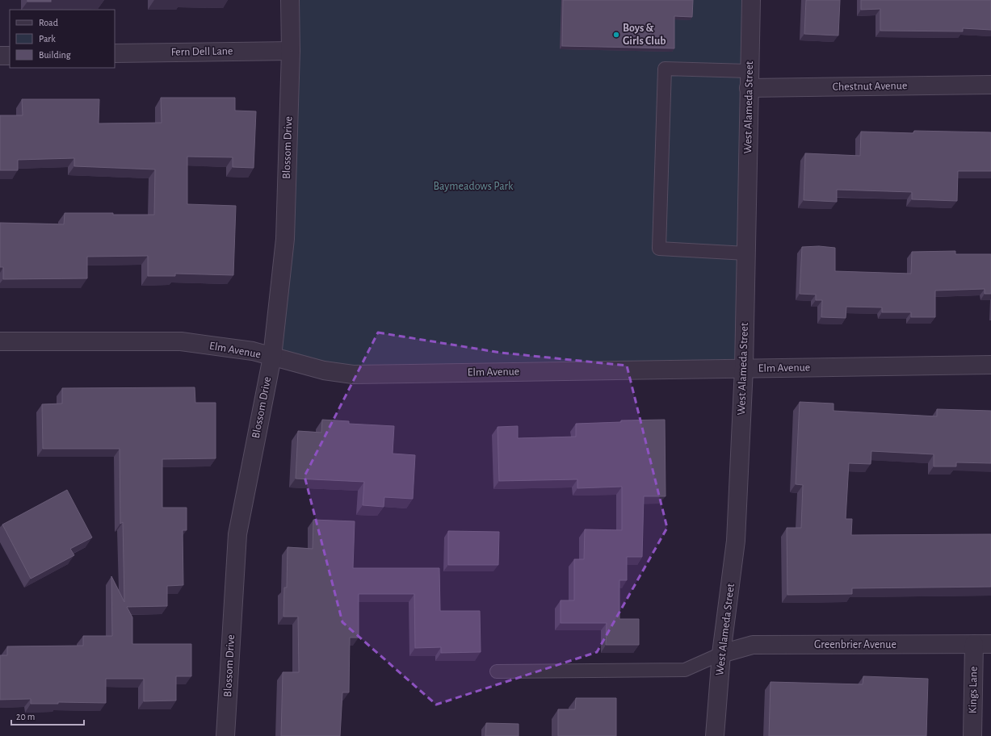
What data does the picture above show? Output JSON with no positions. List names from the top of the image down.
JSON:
{
  "streets": {
    "street": [
      "Fern Dell Lane",
      "Chestnut Avenue",
      "West Alameda Street",
      "Blossom Drive",
      "Elm Avenue",
      "Greenbrier Avenue",
      "Kings Lane"
    ]
  },
  "crossings": [
    ["Fern Dell Lane", "Blossom Drive"],
    ["Chestnut Avenue", "West Alameda Street"],
    ["West Alameda Street", "Elm Avenue"],
    ["West Alameda Street", "Greenbrier Avenue"],
    ["Blossom Drive", "Elm Avenue"],
    ["Greenbrier Avenue", "Kings Lane"]
  ],
  "parks": ["Baymeadows Park"],
  "places": ["Boys & Girls Club"],
  "legend": ["Road", "Park", "Building"],
  "scale_bar": "20 m"
}
